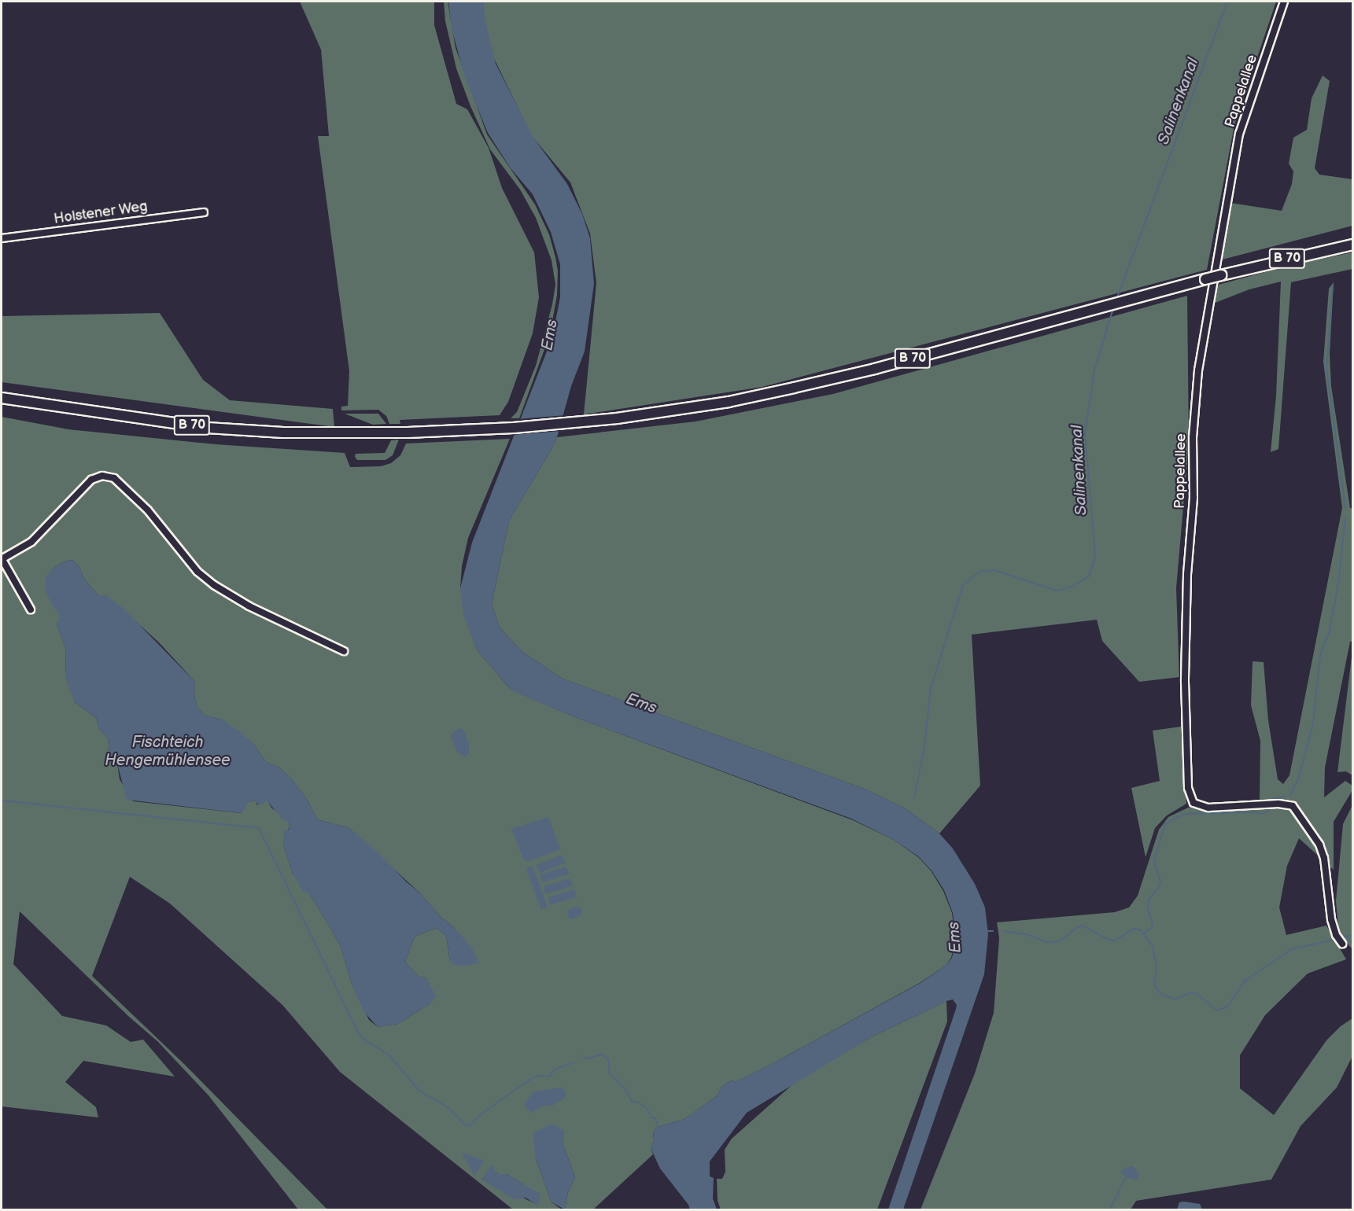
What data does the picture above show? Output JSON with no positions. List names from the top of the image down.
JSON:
{
  "streets": {
    "main road": ["B 70"],
    "street": ["Pappelallee", "Holstener Weg"]
  },
  "water": ["Salinenkanal", "Ems", "Fischteich Hengemühlensee"]
}
